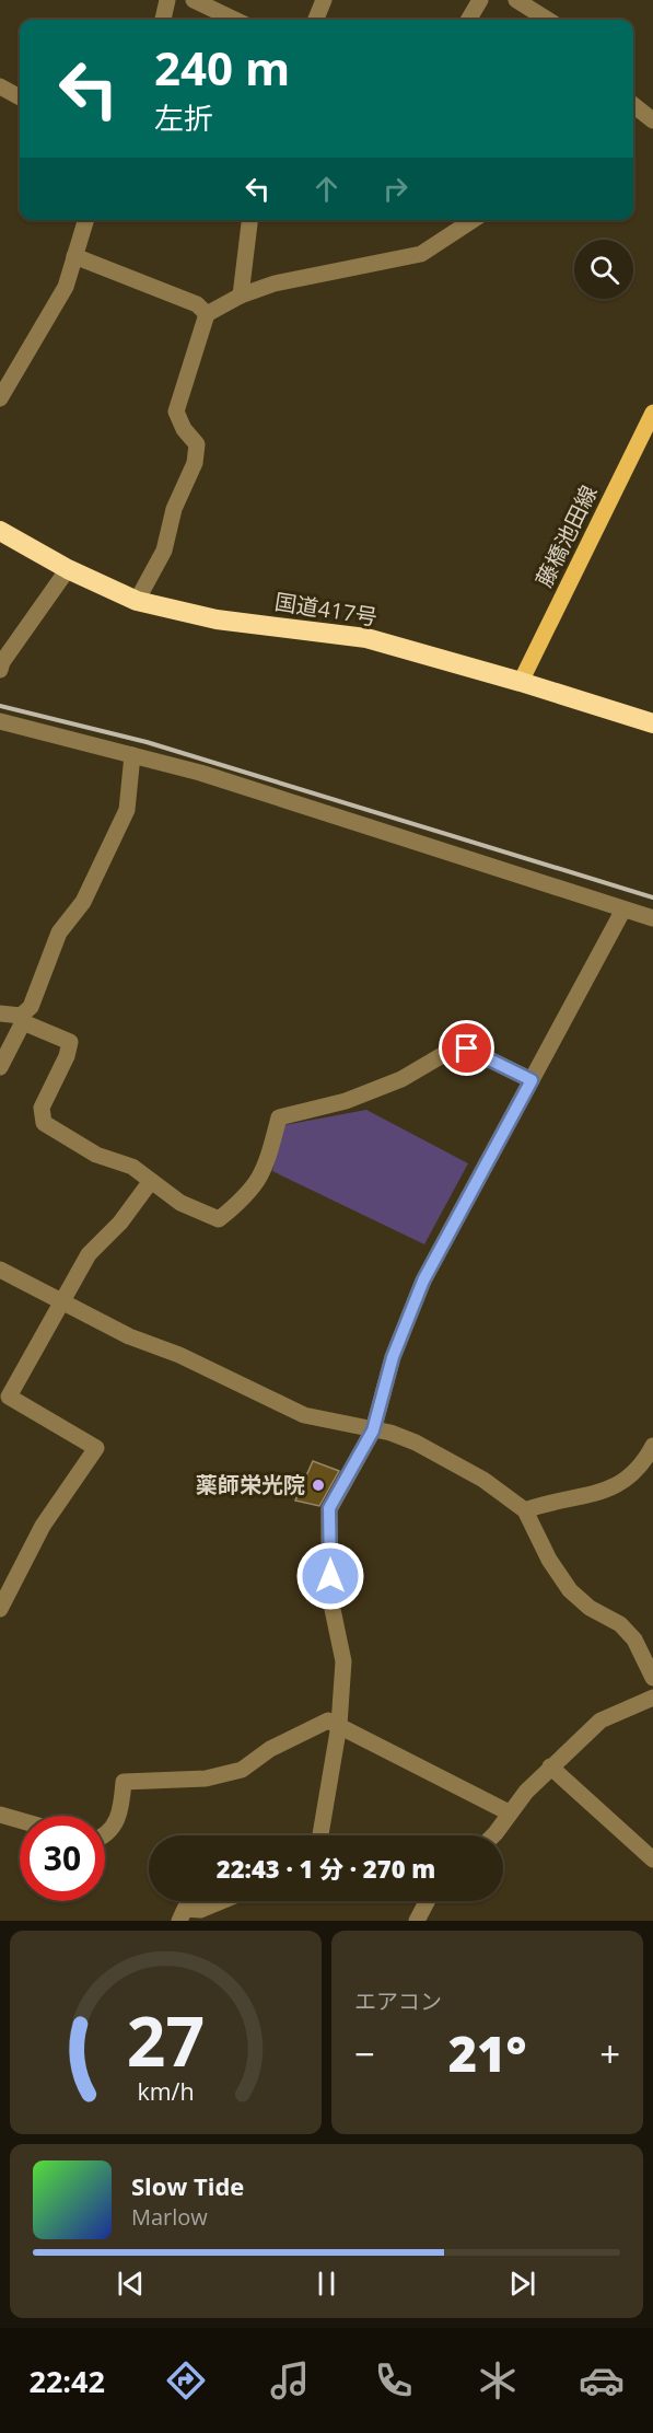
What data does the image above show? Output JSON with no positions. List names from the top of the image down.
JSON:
{
  "streets": {
    "highway": ["国道417号"],
    "main road": ["藤橋池田線"]
  },
  "crossings": [
    ["藤橋池田線", "国道417号"]
  ],
  "places": ["薬師栄光院"],
  "page": {
    "turn": ["240 m", "左折"],
    "limit": "30",
    "trip": "22:43 · 1 分 · 270 m",
    "tile": "エアコン",
    "heat": ["−", "21°", "+"],
    "song": ["Slow Tide", "Marlow"],
    "tabs": "22:42",
    "gauge": ["27", "km/h"]
  }
}
